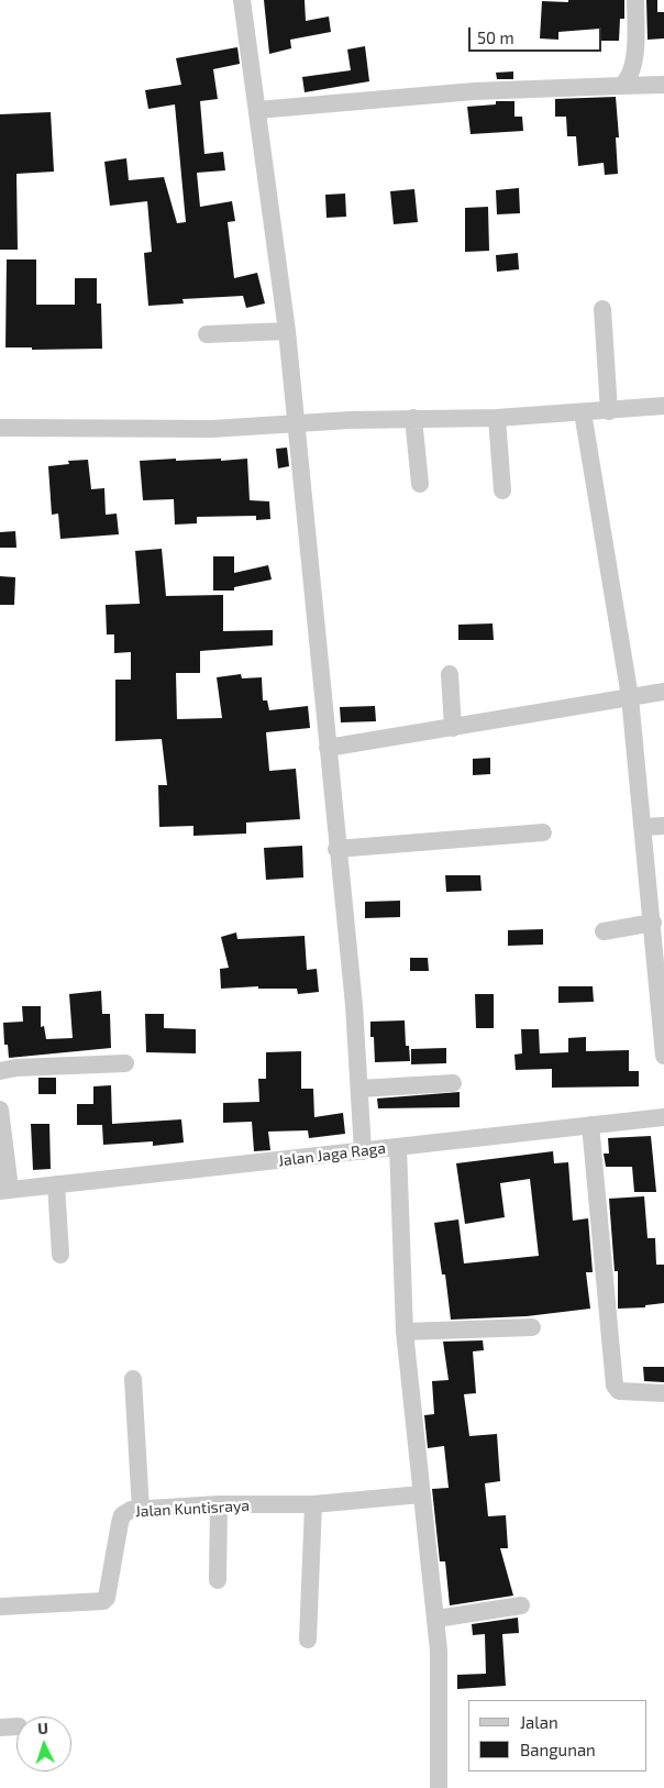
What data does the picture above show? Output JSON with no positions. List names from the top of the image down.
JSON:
{
  "streets": {
    "street": ["Jalan Jaga Raga", "Jalan Kuntisraya"]
  },
  "legend": ["Jalan", "Bangunan"],
  "scale_bar": "50 m",
  "north": "top"
}
